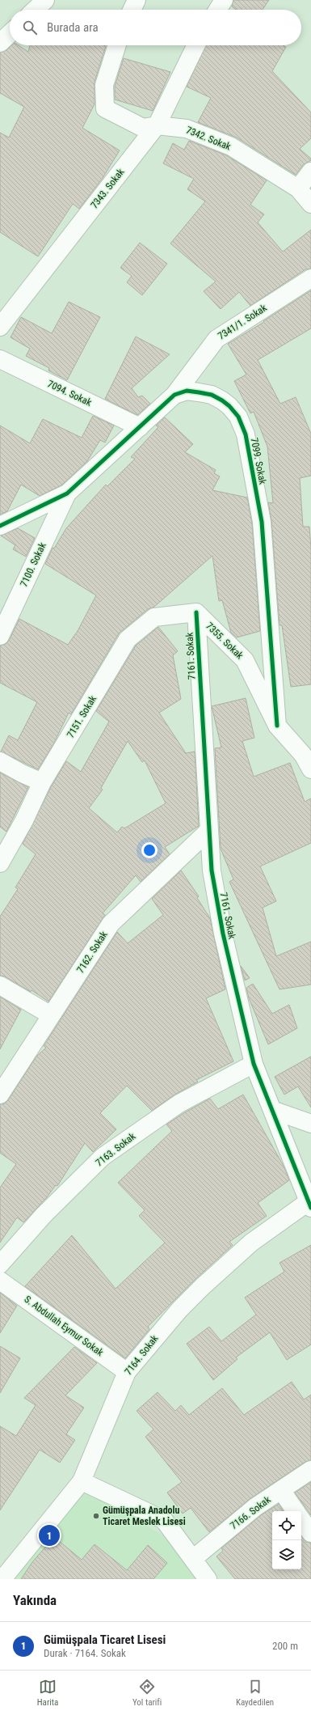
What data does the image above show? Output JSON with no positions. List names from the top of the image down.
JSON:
{
  "streets": {
    "street": [
      "7342. Sokak",
      "7343. Sokak",
      "7341/1. Sokak",
      "7094. Sokak",
      "7099. Sokak",
      "7100. Sokak",
      "7355. Sokak",
      "7161. Sokak",
      "7151. Sokak",
      "7162. Sokak",
      "7163. Sokak",
      "S. Abdullah Eymur Sokak",
      "7164. Sokak",
      "7166. Sokak"
    ]
  },
  "crossings": [
    ["7342. Sokak", "7343. Sokak"],
    ["7341/1. Sokak", "7099. Sokak"],
    ["7094. Sokak", "7099. Sokak"],
    ["7099. Sokak", "7100. Sokak"],
    ["7099. Sokak", "7355. Sokak"],
    ["7355. Sokak", "7161. Sokak"],
    ["7355. Sokak", "7151. Sokak"],
    ["7161. Sokak", "7151. Sokak"],
    ["7161. Sokak", "7162. Sokak"],
    ["7161. Sokak", "7163. Sokak"],
    ["7161. Sokak", "7164. Sokak"],
    ["S. Abdullah Eymur Sokak", "7164. Sokak"]
  ],
  "places": ["Gümüşpala Anadolu Ticaret Meslek Lisesi"],
  "page": {
    "search": "Burada ara",
    "pins": "1",
    "heading": "Yakında",
    "list": [
      {
        "mark": "1",
        "name": "Gümüşpala Ticaret Lisesi",
        "note": "Durak · 7164. Sokak",
        "value": "200 m"
      }
    ],
    "nav": ["Harita", "Yol tarifi", "Kaydedilen"]
  }
}
